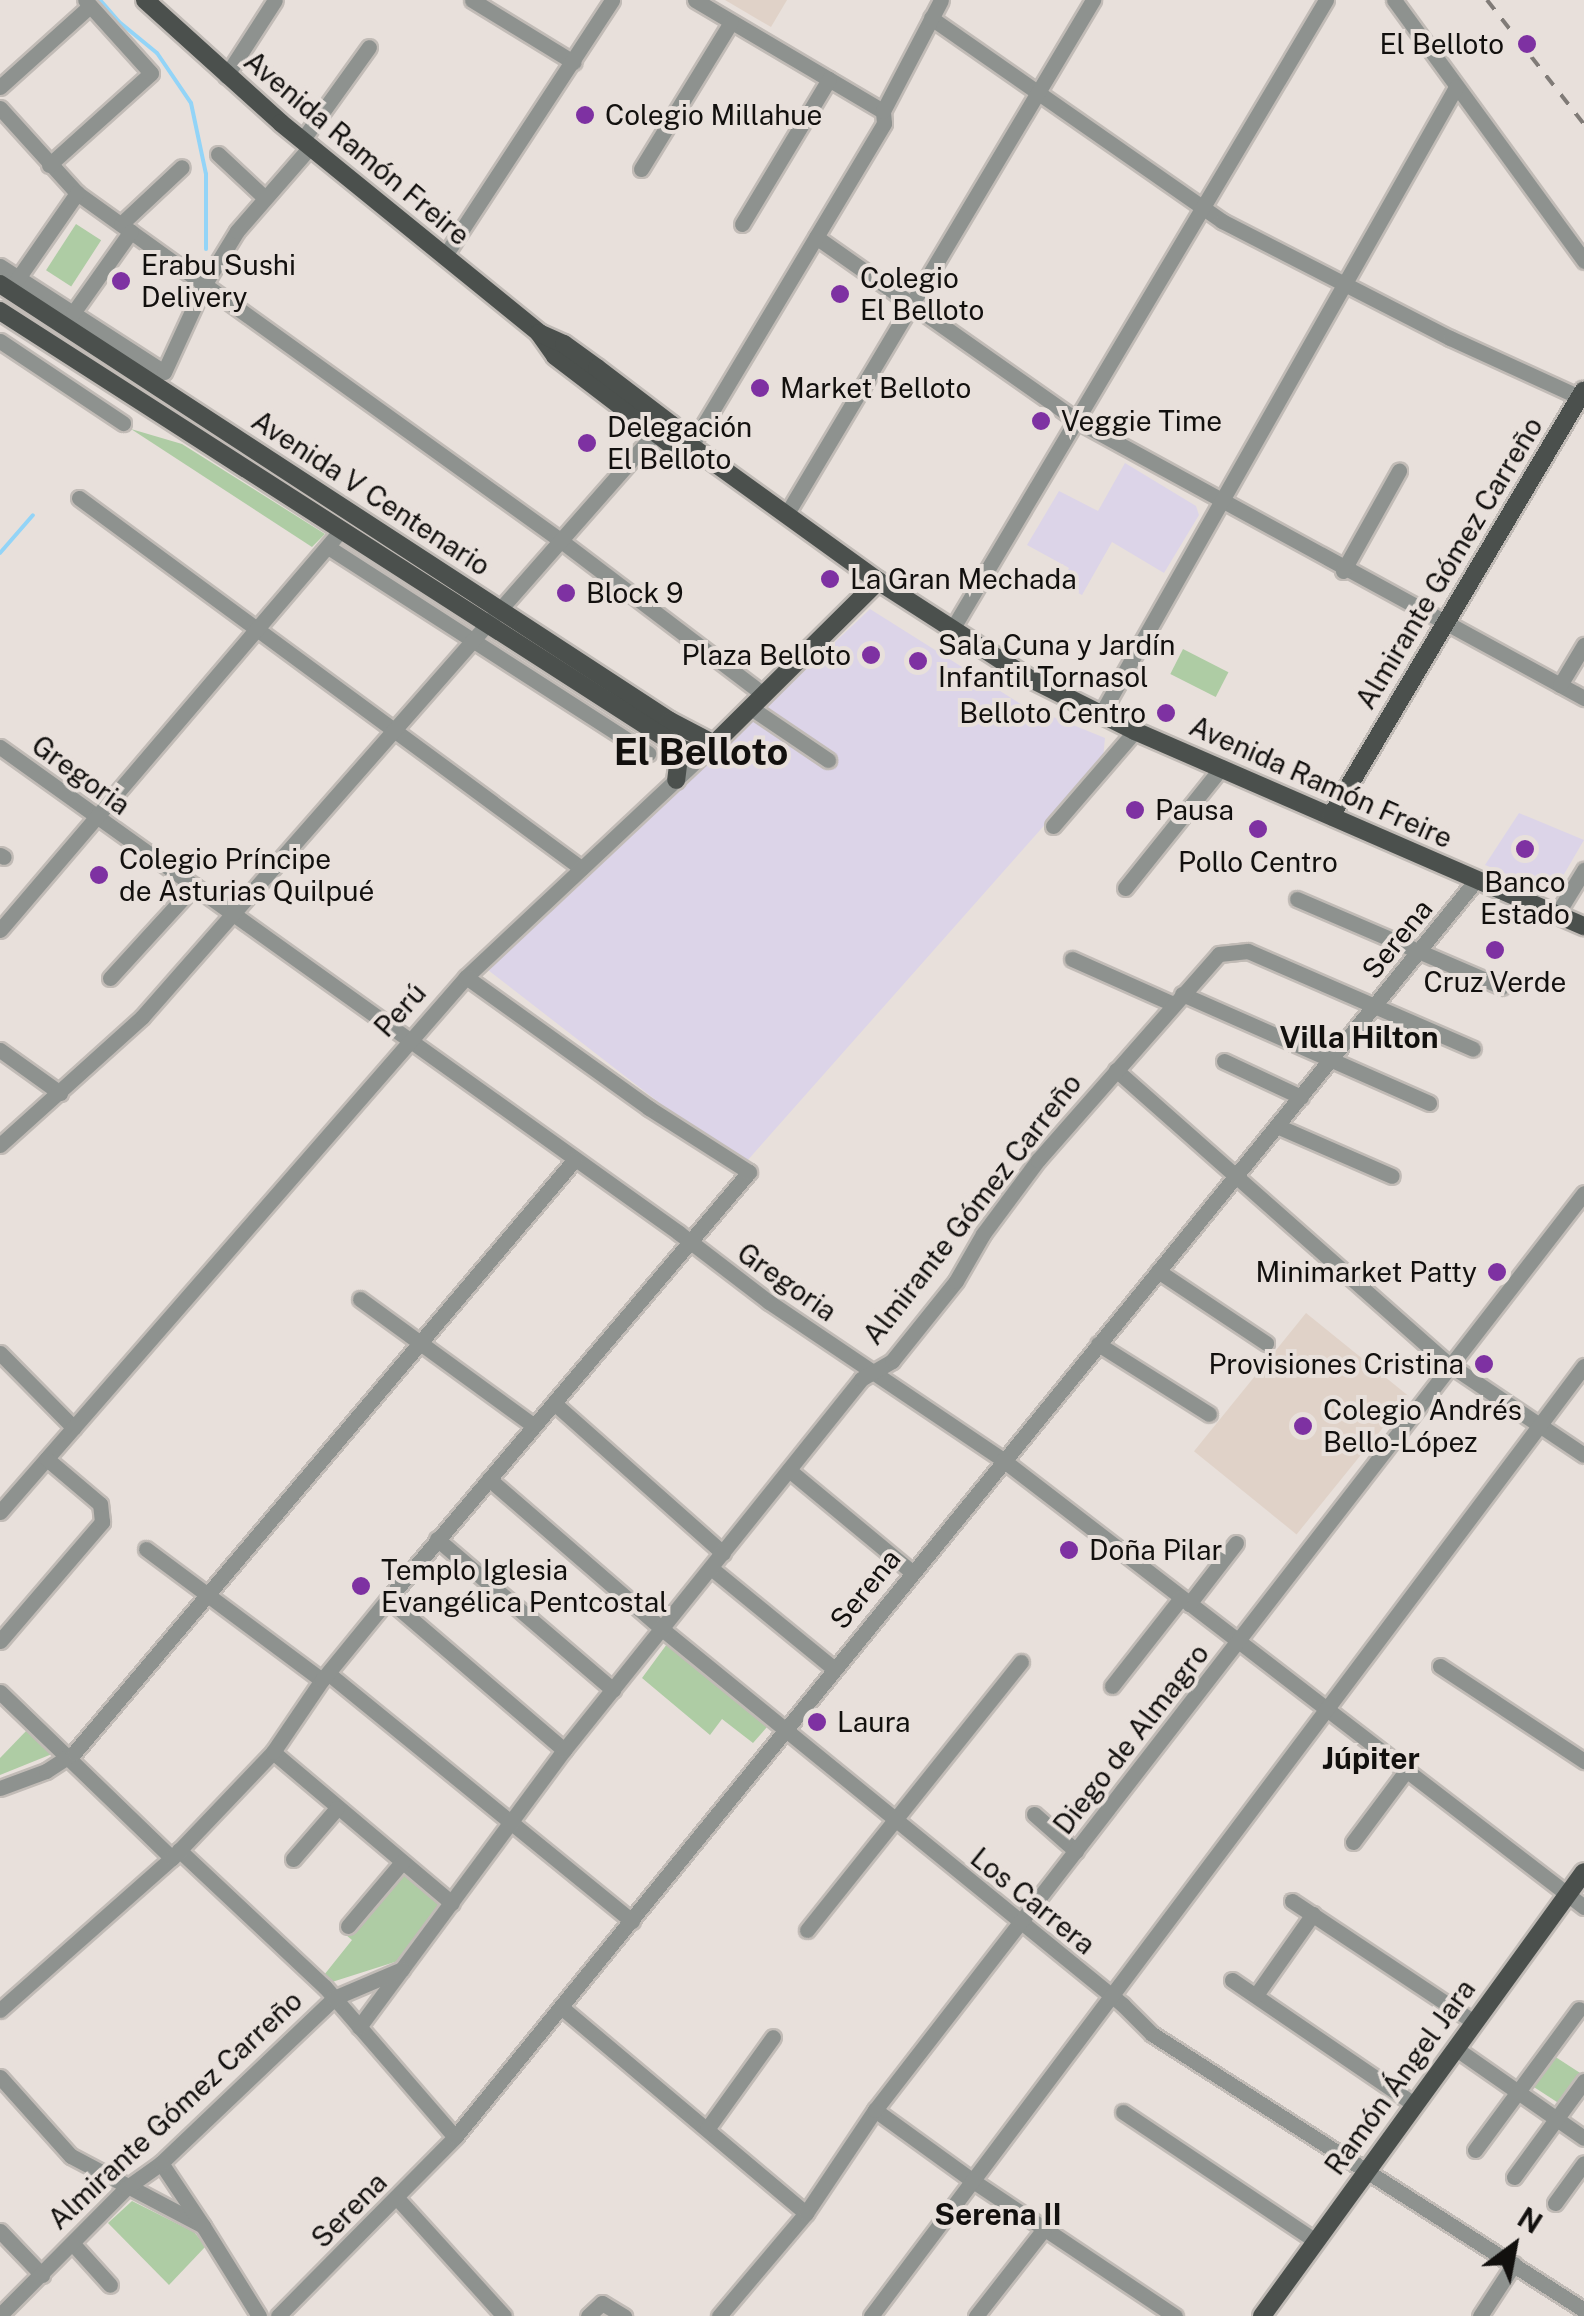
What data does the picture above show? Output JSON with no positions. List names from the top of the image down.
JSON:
{
  "streets": {
    "main road": [
      "Avenida Ramón Freire",
      "Avenida V Centenario",
      "Almirante Gómez Carreño",
      "Perú",
      "Ramón Ángel Jara"
    ],
    "street": [
      "Gregoria",
      "Serena",
      "Diego de Almagro",
      "Los Carrera"
    ]
  },
  "crossings": [
    ["Avenida Ramón Freire", "Almirante Gómez Carreño"],
    ["Avenida Ramón Freire", "Serena"],
    ["Avenida Ramón Freire", "Perú"],
    ["Avenida V Centenario", "Perú"],
    ["Almirante Gómez Carreño", "Gregoria"],
    ["Almirante Gómez Carreño", "Serena"],
    ["Almirante Gómez Carreño", "Los Carrera"],
    ["Gregoria", "Serena"],
    ["Gregoria", "Perú"],
    ["Gregoria", "Diego de Almagro"],
    ["Gregoria", "Ramón Ángel Jara"],
    ["Serena", "Los Carrera"],
    ["Diego de Almagro", "Los Carrera"],
    ["Los Carrera", "Ramón Ángel Jara"]
  ],
  "districts": [
    "El Belloto",
    "Villa Hilton",
    "Júpiter",
    "Serena II"
  ],
  "places": [
    "El Belloto",
    "Colegio Millahue",
    "Erabu Sushi Delivery",
    "Colegio El Belloto",
    "Market Belloto",
    "Veggie Time",
    "Delegación El Belloto",
    "La Gran Mechada",
    "Block 9",
    "Plaza Belloto",
    "Sala Cuna y Jardín Infantil Tornasol",
    "Belloto Centro",
    "Pausa",
    "Pollo Centro",
    "Banco Estado",
    "Colegio Príncipe de Asturias Quilpué",
    "Cruz Verde",
    "Minimarket Patty",
    "Provisiones Cristina",
    "Colegio Andrés Bello-López",
    "Doña Pilar",
    "Templo Iglesia Evangélica Pentcostal",
    "Laura"
  ],
  "north": "top right"
}
